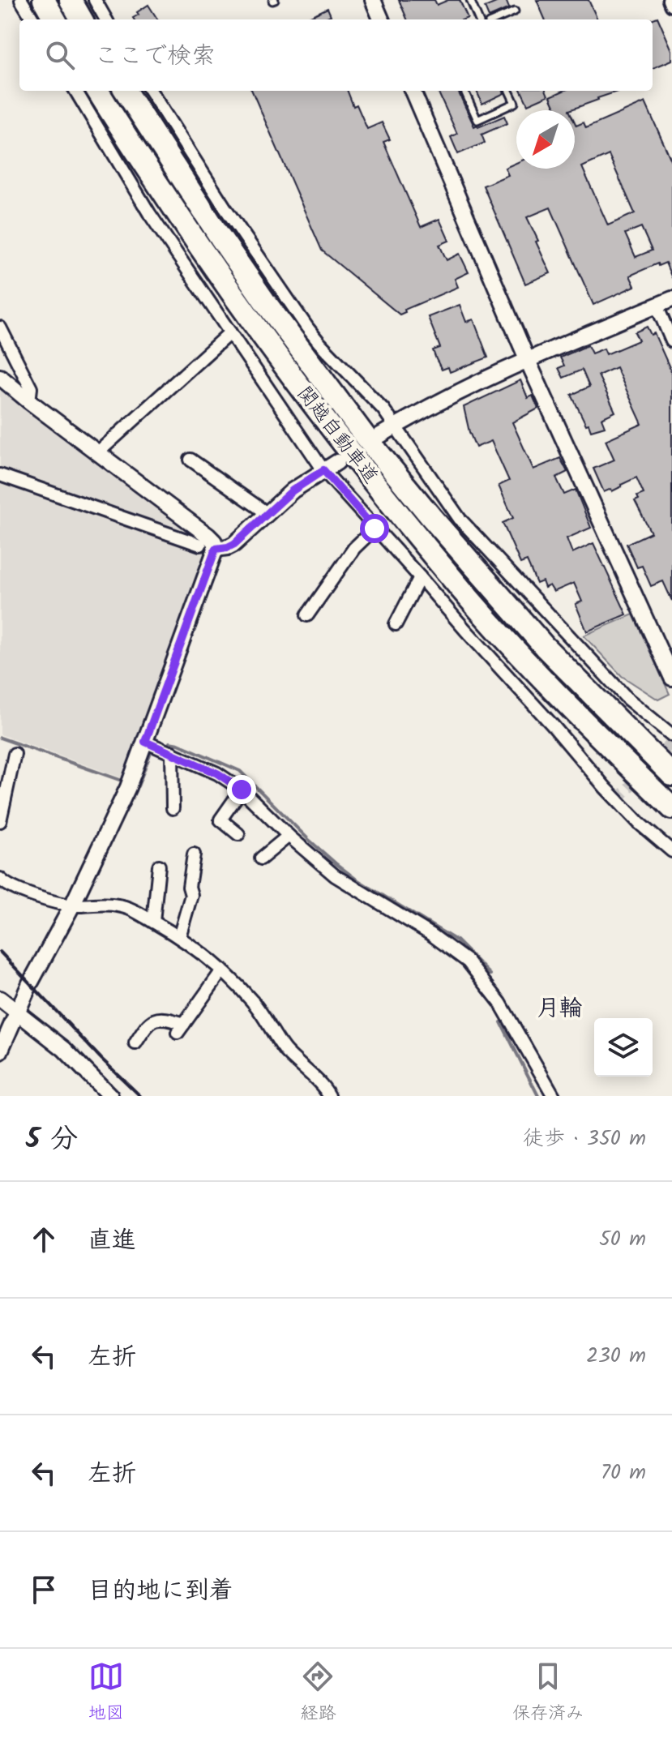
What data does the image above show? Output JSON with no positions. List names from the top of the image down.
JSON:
{
  "streets": {
    "highway": ["関越自動車道"]
  },
  "districts": ["月輪"],
  "north": "bottom left",
  "page": {
    "search": "ここで検索",
    "heading": ["5 分", "徒歩 · 350 m"],
    "list": [
      ["直進", "50 m"],
      ["左折", "230 m"],
      ["左折", "70 m"],
      "目的地に到着"
    ],
    "nav": ["地図", "経路", "保存済み"]
  }
}
